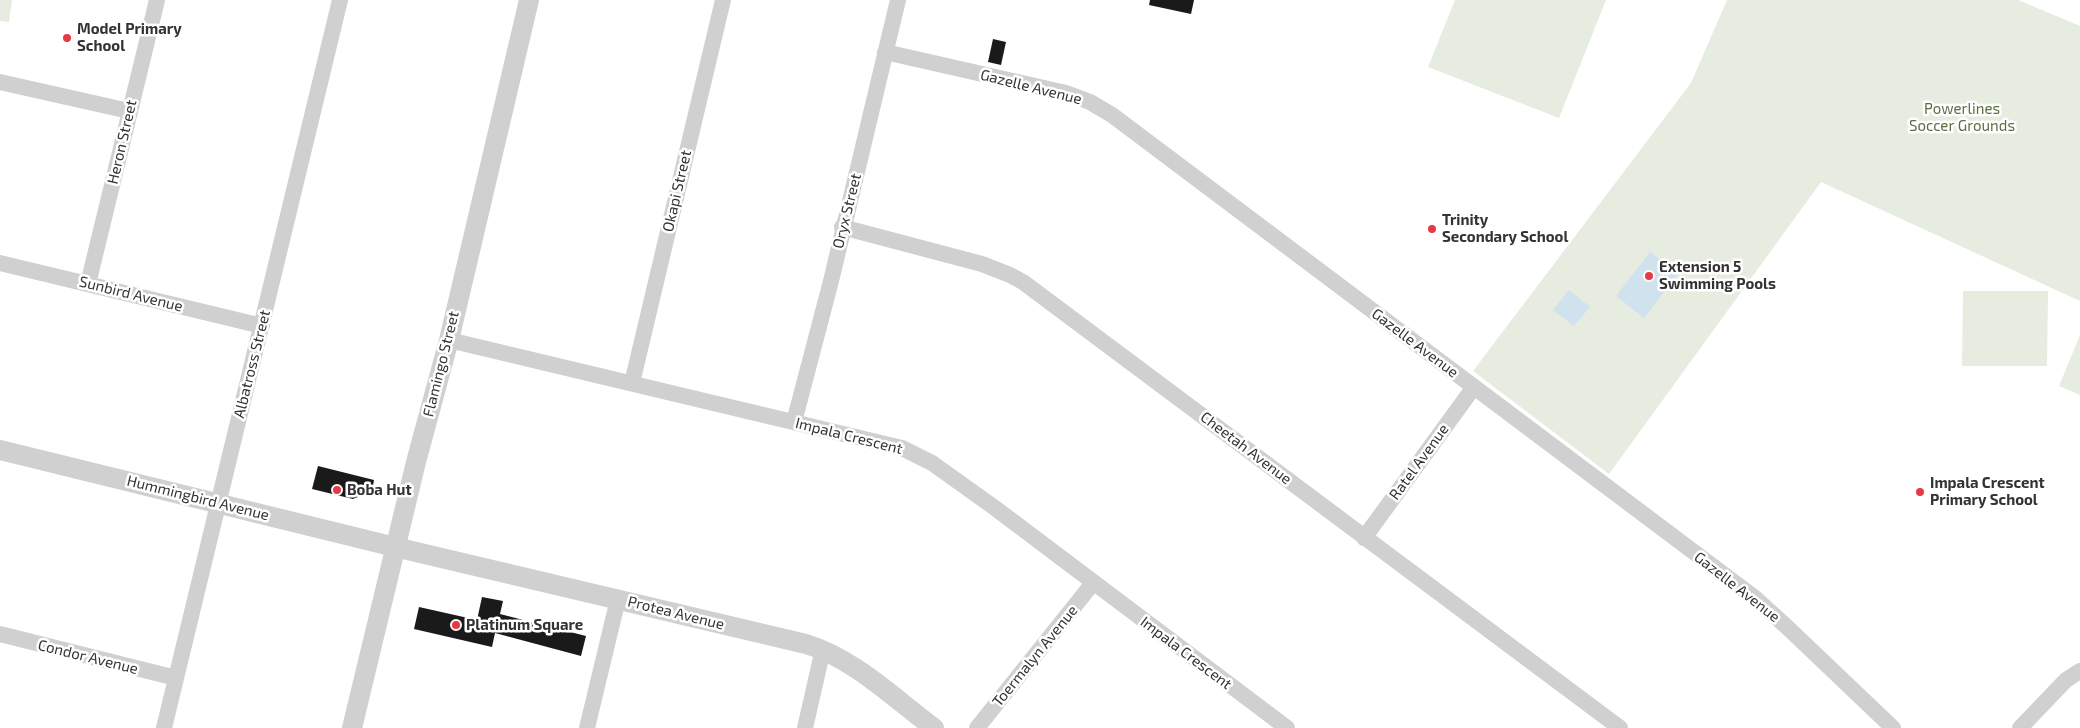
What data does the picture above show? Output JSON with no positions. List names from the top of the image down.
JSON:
{
  "streets": {
    "street": [
      "Gazelle Avenue",
      "Heron Street",
      "Okapi Street",
      "Oryx Street",
      "Sunbird Avenue",
      "Albatross Street",
      "Flamingo Street",
      "Impala Crescent",
      "Cheetah Avenue",
      "Ratel Avenue",
      "Hummingbird Avenue",
      "Protea Avenue",
      "Toermalyn Avenue",
      "Condor Avenue"
    ]
  },
  "crossings": [
    ["Gazelle Avenue", "Oryx Street"],
    ["Gazelle Avenue", "Ratel Avenue"],
    ["Heron Street", "Sunbird Avenue"],
    ["Okapi Street", "Impala Crescent"],
    ["Oryx Street", "Impala Crescent"],
    ["Oryx Street", "Cheetah Avenue"],
    ["Sunbird Avenue", "Albatross Street"],
    ["Albatross Street", "Hummingbird Avenue"],
    ["Albatross Street", "Condor Avenue"],
    ["Flamingo Street", "Impala Crescent"],
    ["Flamingo Street", "Hummingbird Avenue"],
    ["Flamingo Street", "Protea Avenue"],
    ["Impala Crescent", "Toermalyn Avenue"],
    ["Cheetah Avenue", "Ratel Avenue"],
    ["Hummingbird Avenue", "Protea Avenue"]
  ],
  "parks": ["Powerlines Soccer Grounds"],
  "places": [
    "Model Primary School",
    "Trinity Secondary School",
    "Extension 5 Swimming Pools",
    "Boba Hut",
    "Impala Crescent Primary School",
    "Platinum Square"
  ]
}
